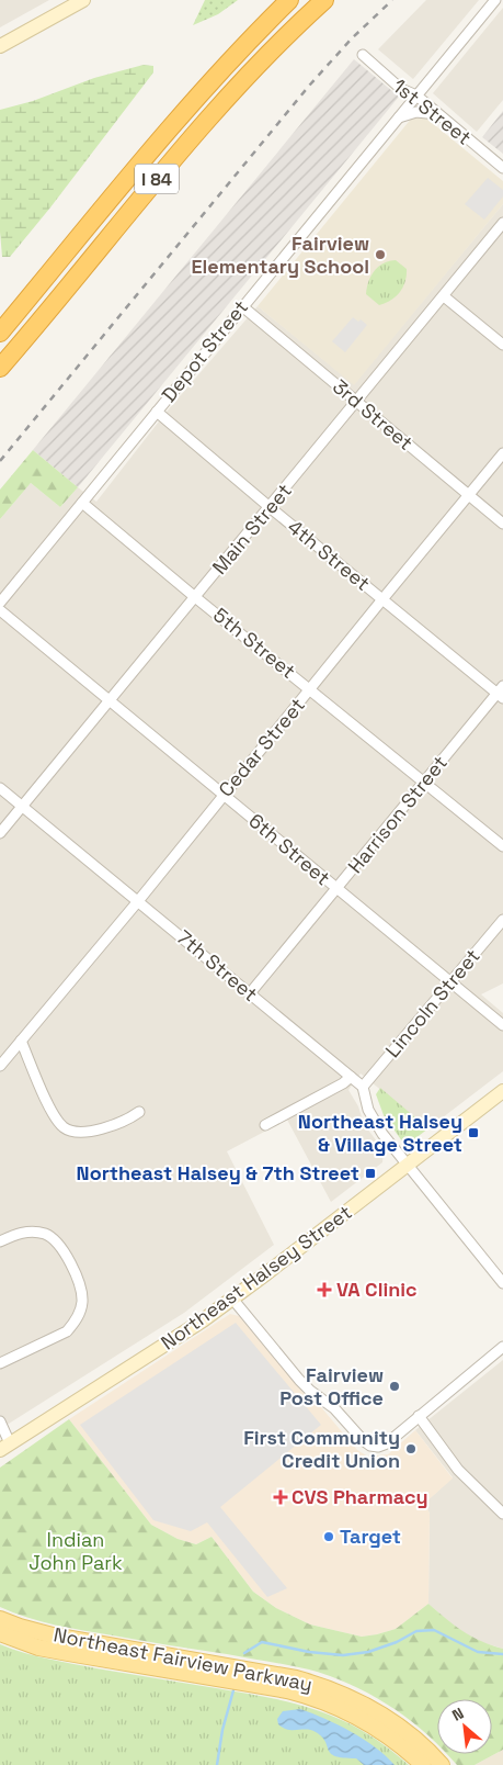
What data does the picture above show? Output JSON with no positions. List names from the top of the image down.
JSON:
{
  "streets": {
    "highway": ["I 84"],
    "main road": ["Northeast Halsey Street", "Northeast Fairview Parkway"],
    "street": [
      "1st Street",
      "Depot Street",
      "3rd Street",
      "Main Street",
      "4th Street",
      "5th Street",
      "Cedar Street",
      "Harrison Street",
      "6th Street",
      "7th Street",
      "Lincoln Street"
    ]
  },
  "crossings": [
    ["1st Street", "Depot Street"],
    ["Depot Street", "3rd Street"],
    ["Depot Street", "4th Street"],
    ["Depot Street", "5th Street"],
    ["3rd Street", "Main Street"],
    ["3rd Street", "Cedar Street"],
    ["Main Street", "4th Street"],
    ["Main Street", "5th Street"],
    ["Main Street", "6th Street"],
    ["Main Street", "7th Street"],
    ["4th Street", "Cedar Street"],
    ["4th Street", "Harrison Street"],
    ["5th Street", "Cedar Street"],
    ["5th Street", "Harrison Street"],
    ["Cedar Street", "6th Street"],
    ["Cedar Street", "7th Street"],
    ["Harrison Street", "6th Street"],
    ["Harrison Street", "7th Street"],
    ["6th Street", "Lincoln Street"],
    ["7th Street", "Lincoln Street"]
  ],
  "parks": ["Indian John Park"],
  "places": {
    "other": [
      "Fairview Elementary School",
      "Fairview Post Office",
      "First Community Credit Union",
      "Target"
    ],
    "transit": ["Northeast Halsey & Village Street", "Northeast Halsey & 7th Street"],
    "health": ["VA Clinic", "CVS Pharmacy"]
  },
  "north": "top left"
}
